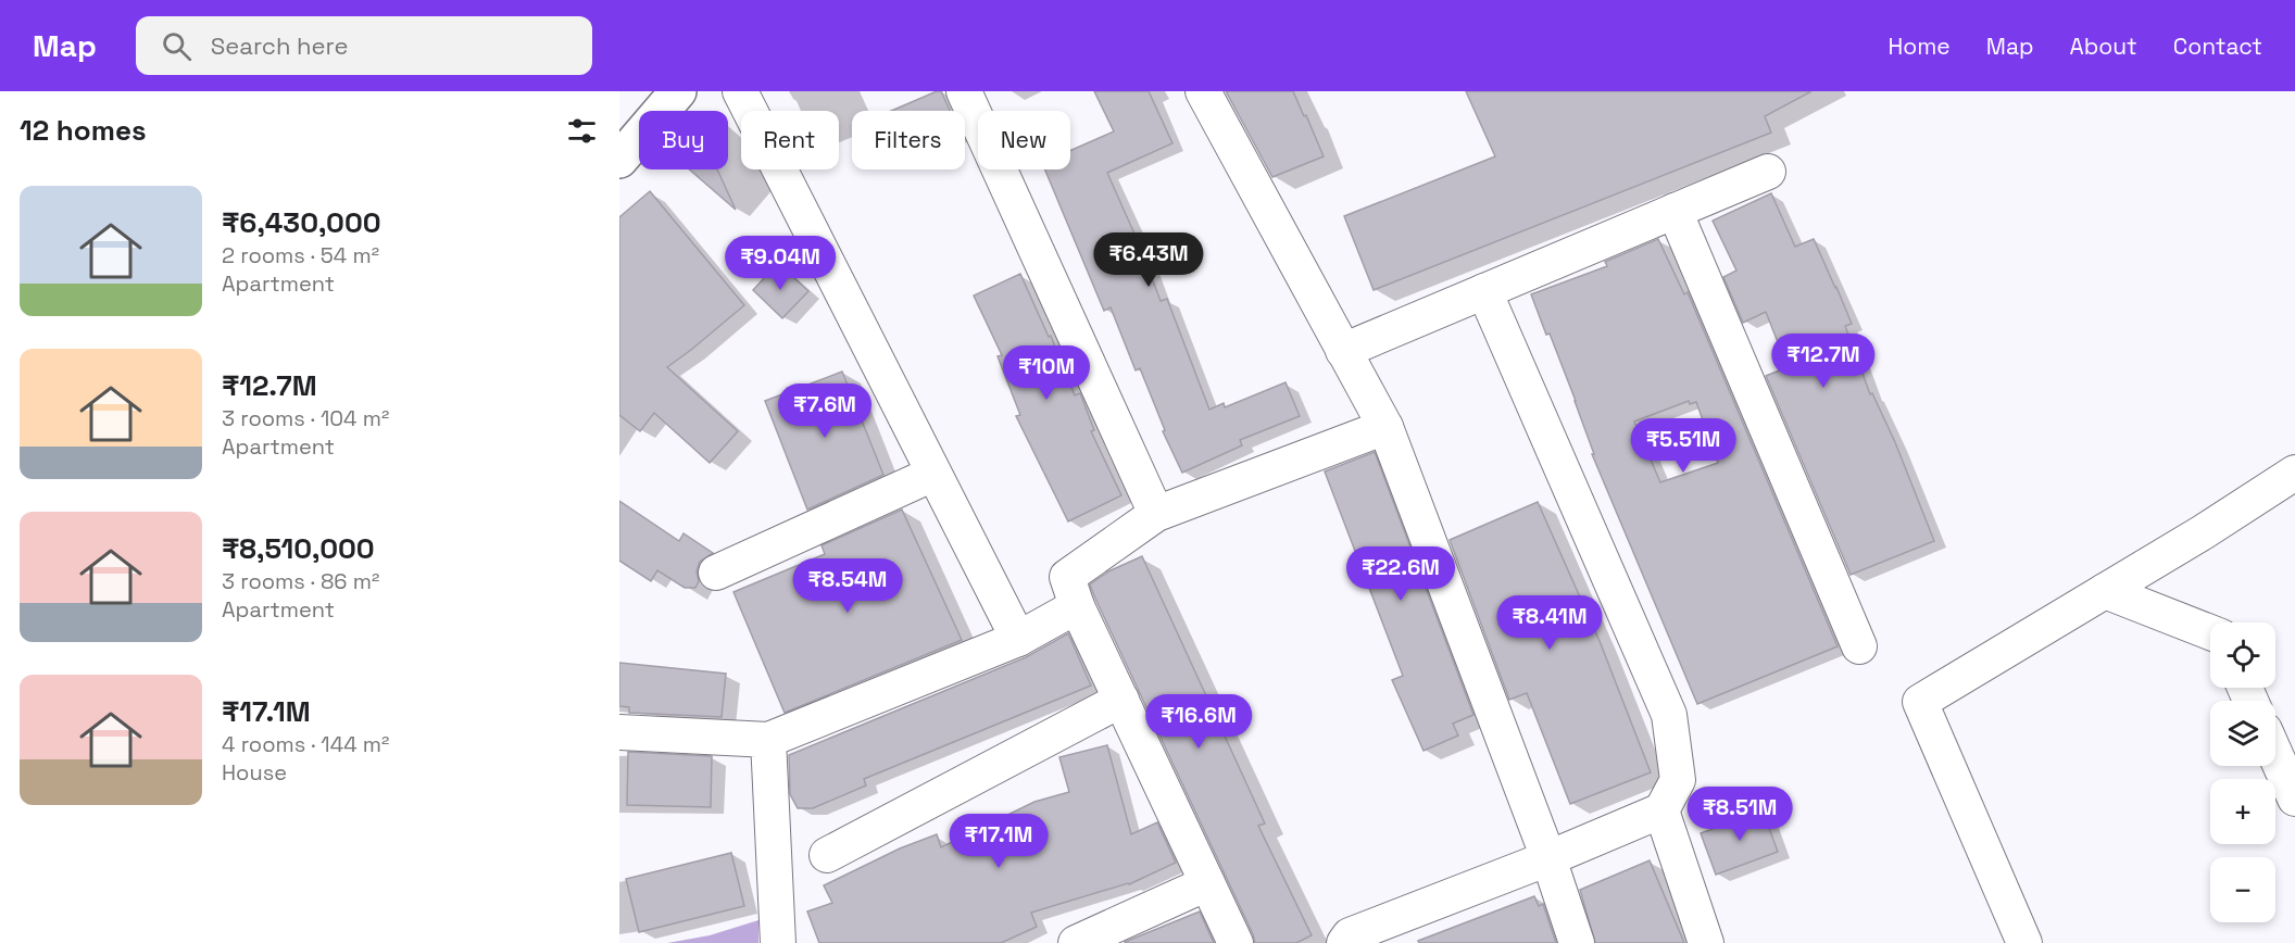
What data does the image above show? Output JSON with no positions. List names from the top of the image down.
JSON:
{
  "page": {
    "header": "Map",
    "search": "Search here",
    "nav": [
      "Home",
      "Map",
      "About",
      "Contact"
    ],
    "heading": "12 homes",
    "chip": [
      "Buy",
      "Rent",
      "Filters",
      "New"
    ],
    "list": [
      {
        "name": "₹6,430,000",
        "note": "2 rooms · 54 m² · Apartment"
      },
      {
        "name": "₹12.7M",
        "note": "3 rooms · 104 m² · Apartment"
      },
      {
        "name": "₹8,510,000",
        "note": "3 rooms · 86 m² · Apartment"
      },
      {
        "name": "₹17.1M",
        "note": "4 rooms · 144 m² · House"
      }
    ],
    "price": [
      "₹6.43M",
      "₹9.04M",
      "₹12.7M",
      "₹10M",
      "₹7.6M",
      "₹5.51M",
      "₹22.6M",
      "₹8.54M",
      "₹8.41M",
      "₹16.6M",
      "₹8.51M",
      "₹17.1M"
    ],
    "map_buttons": ["+", "−"]
  }
}
